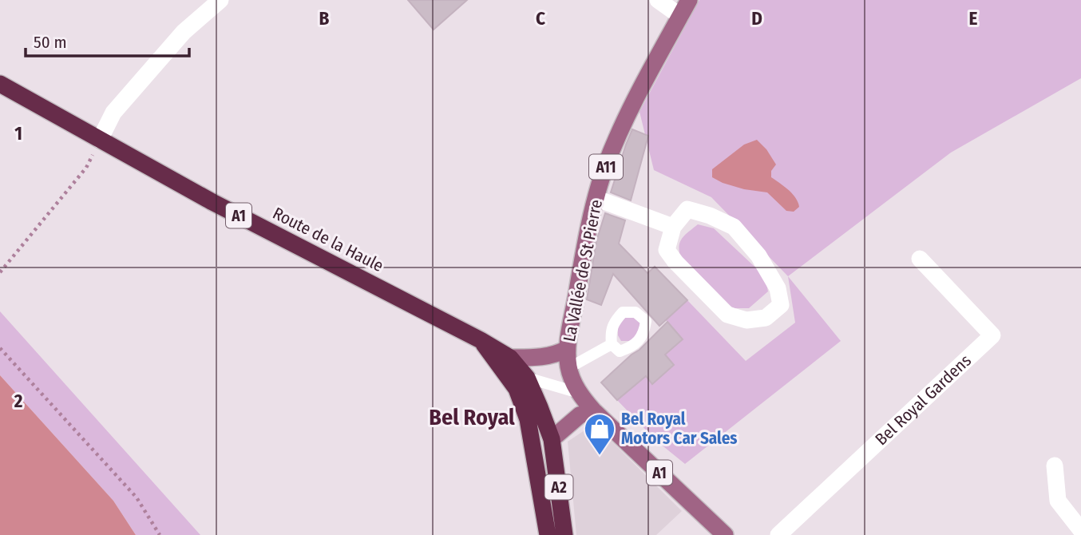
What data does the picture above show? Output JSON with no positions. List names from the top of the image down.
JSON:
{
  "streets": {
    "highway": ["A1", "Route de la Haule", "A2"],
    "main road": ["A11", "La Vallée de St Pierre"],
    "street": ["Bel Royal Gardens"]
  },
  "crossings": [
    ["A1", "La Vallée de St Pierre"],
    ["Route de la Haule", "A2"]
  ],
  "districts": ["Bel Royal"],
  "places": {
    "shop": ["Bel Royal Motors Car Sales"]
  },
  "scale_bar": "50 m",
  "grid": {
    "columns": [
      "B",
      "C",
      "D",
      "E"
    ],
    "rows": ["1", "2"]
  }
}
